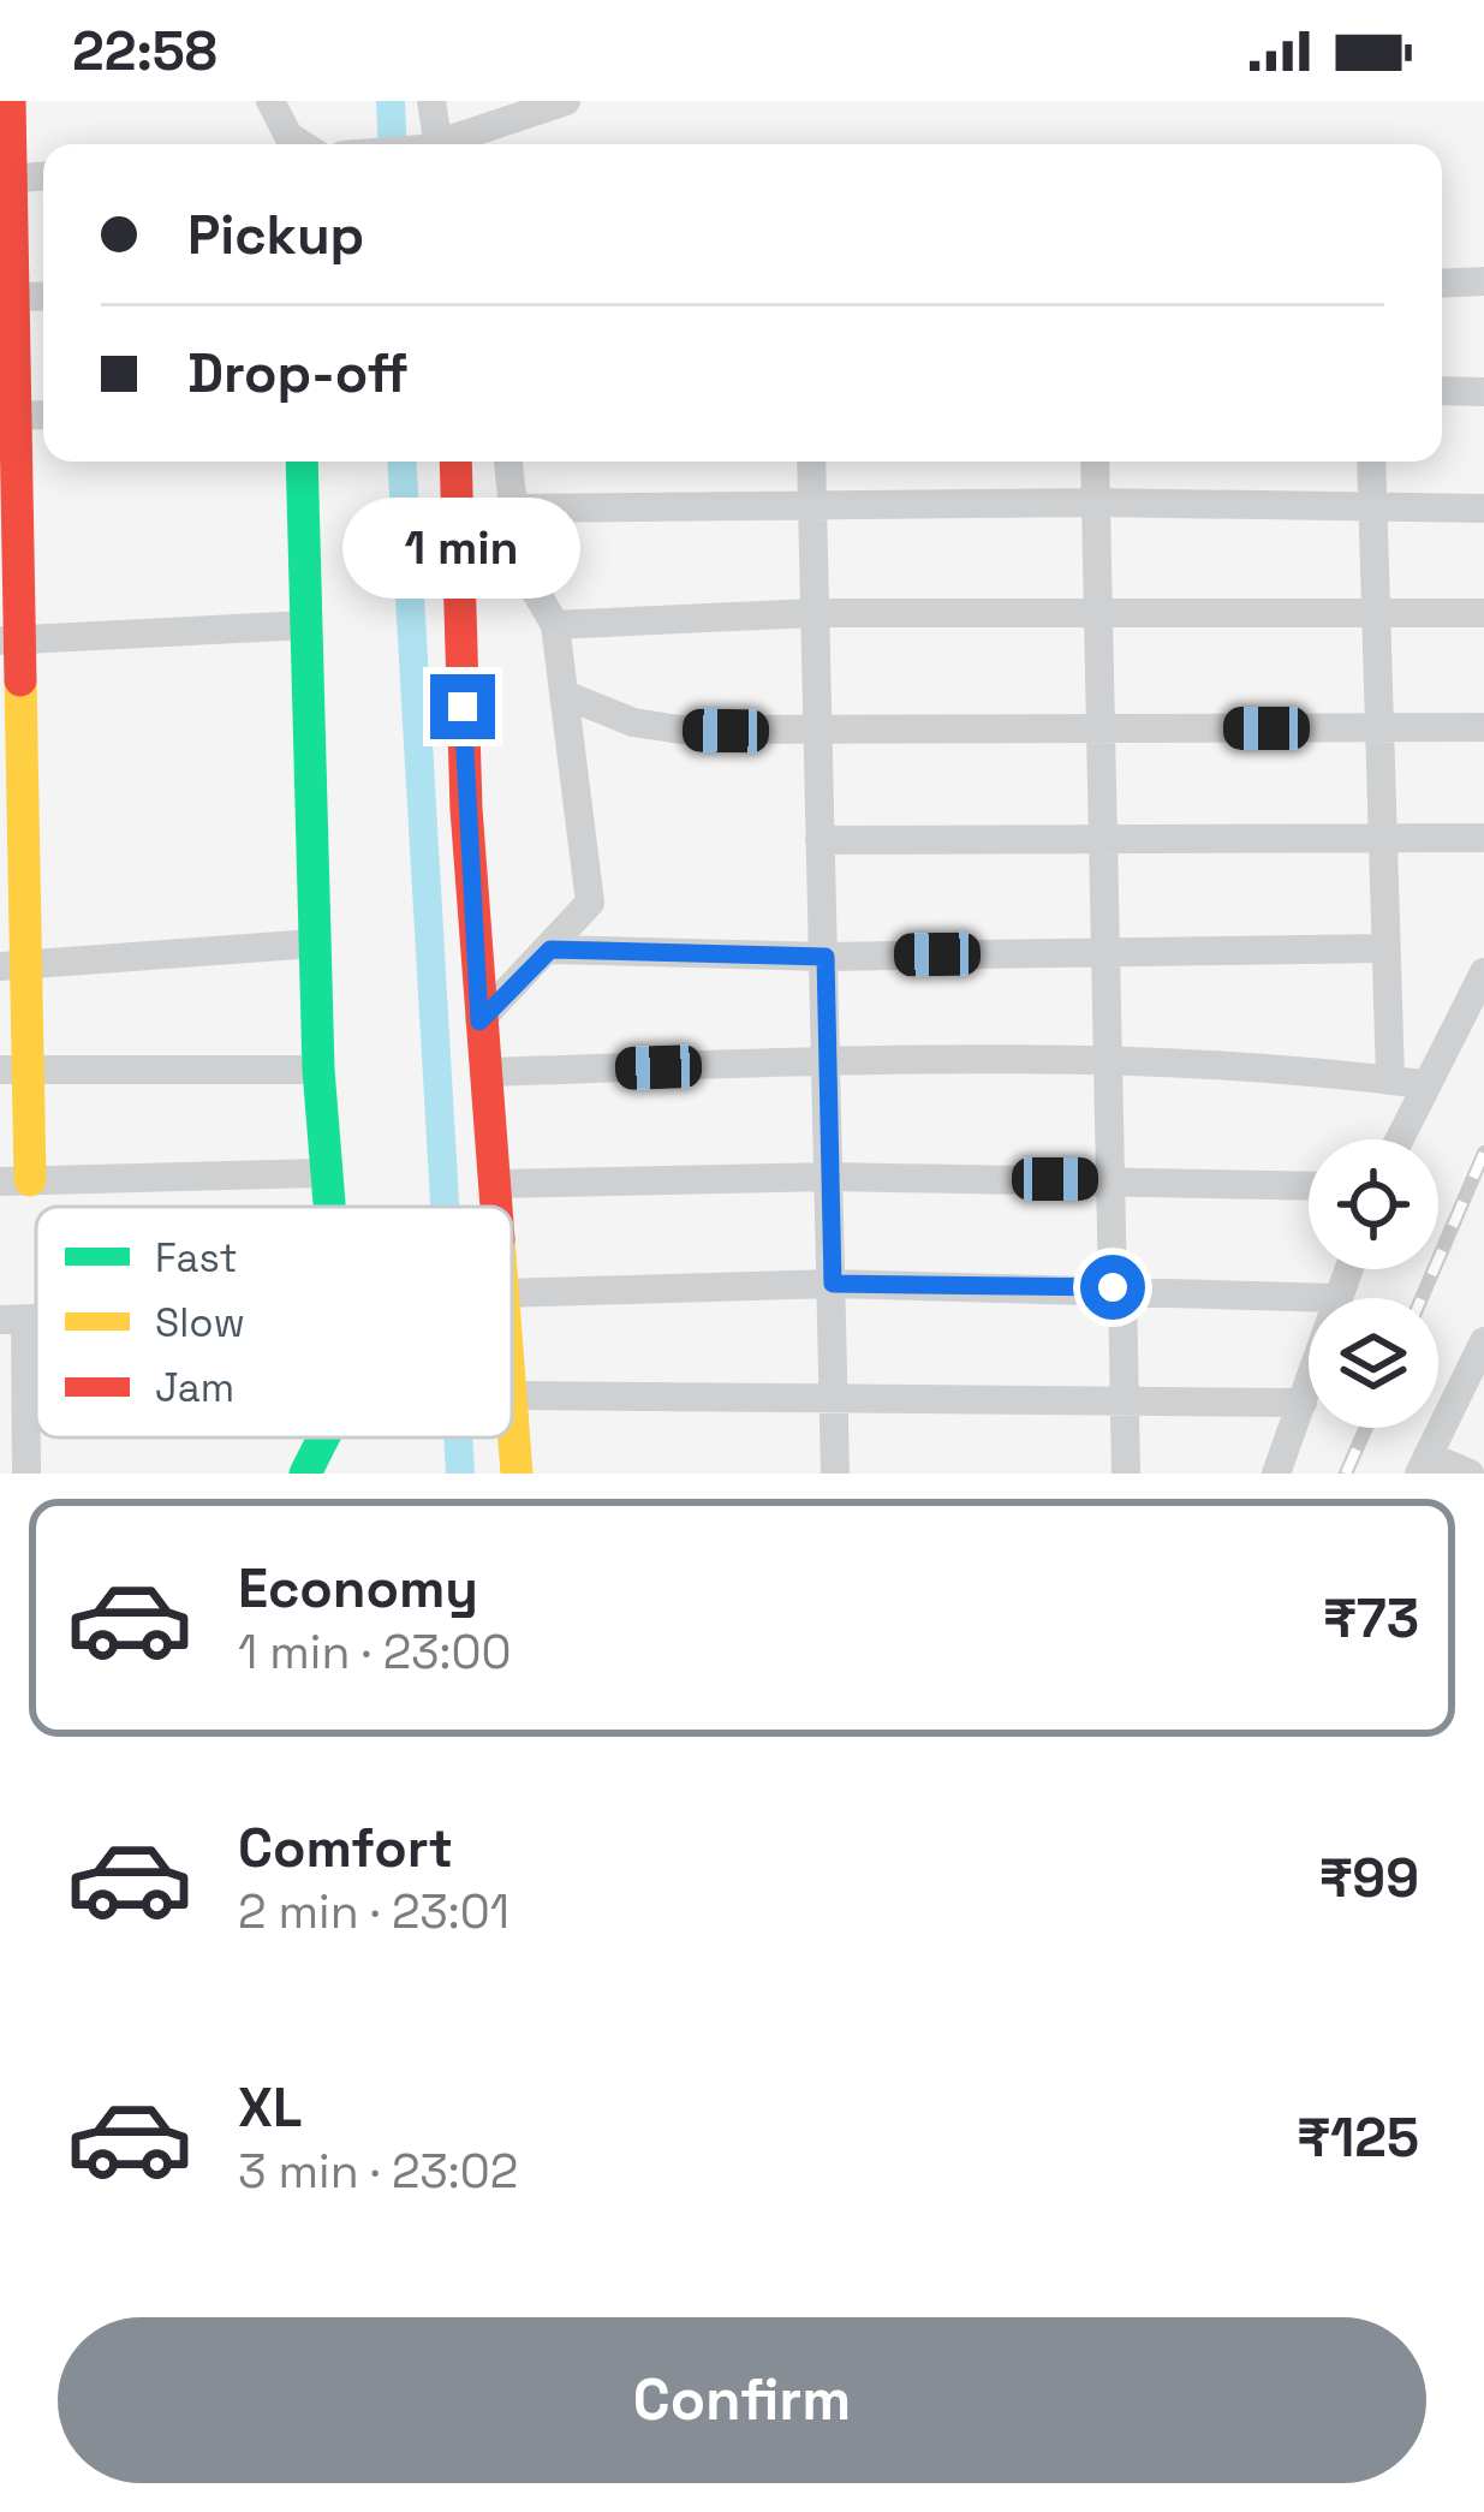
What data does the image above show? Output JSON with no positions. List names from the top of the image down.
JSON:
{
  "legend": ["Fast", "Slow", "Jam"],
  "page": {
    "status": "22:58",
    "banner": ["Pickup", "Drop-off"],
    "bubble": "1 min",
    "list": [
      {
        "name": "Economy",
        "note": "1 min · 23:00",
        "value": "₹73"
      },
      {
        "name": "Comfort",
        "note": "2 min · 23:01",
        "value": "₹99"
      },
      {
        "name": "XL",
        "note": "3 min · 23:02",
        "value": "₹125"
      }
    ],
    "buttons": "Confirm"
  }
}
